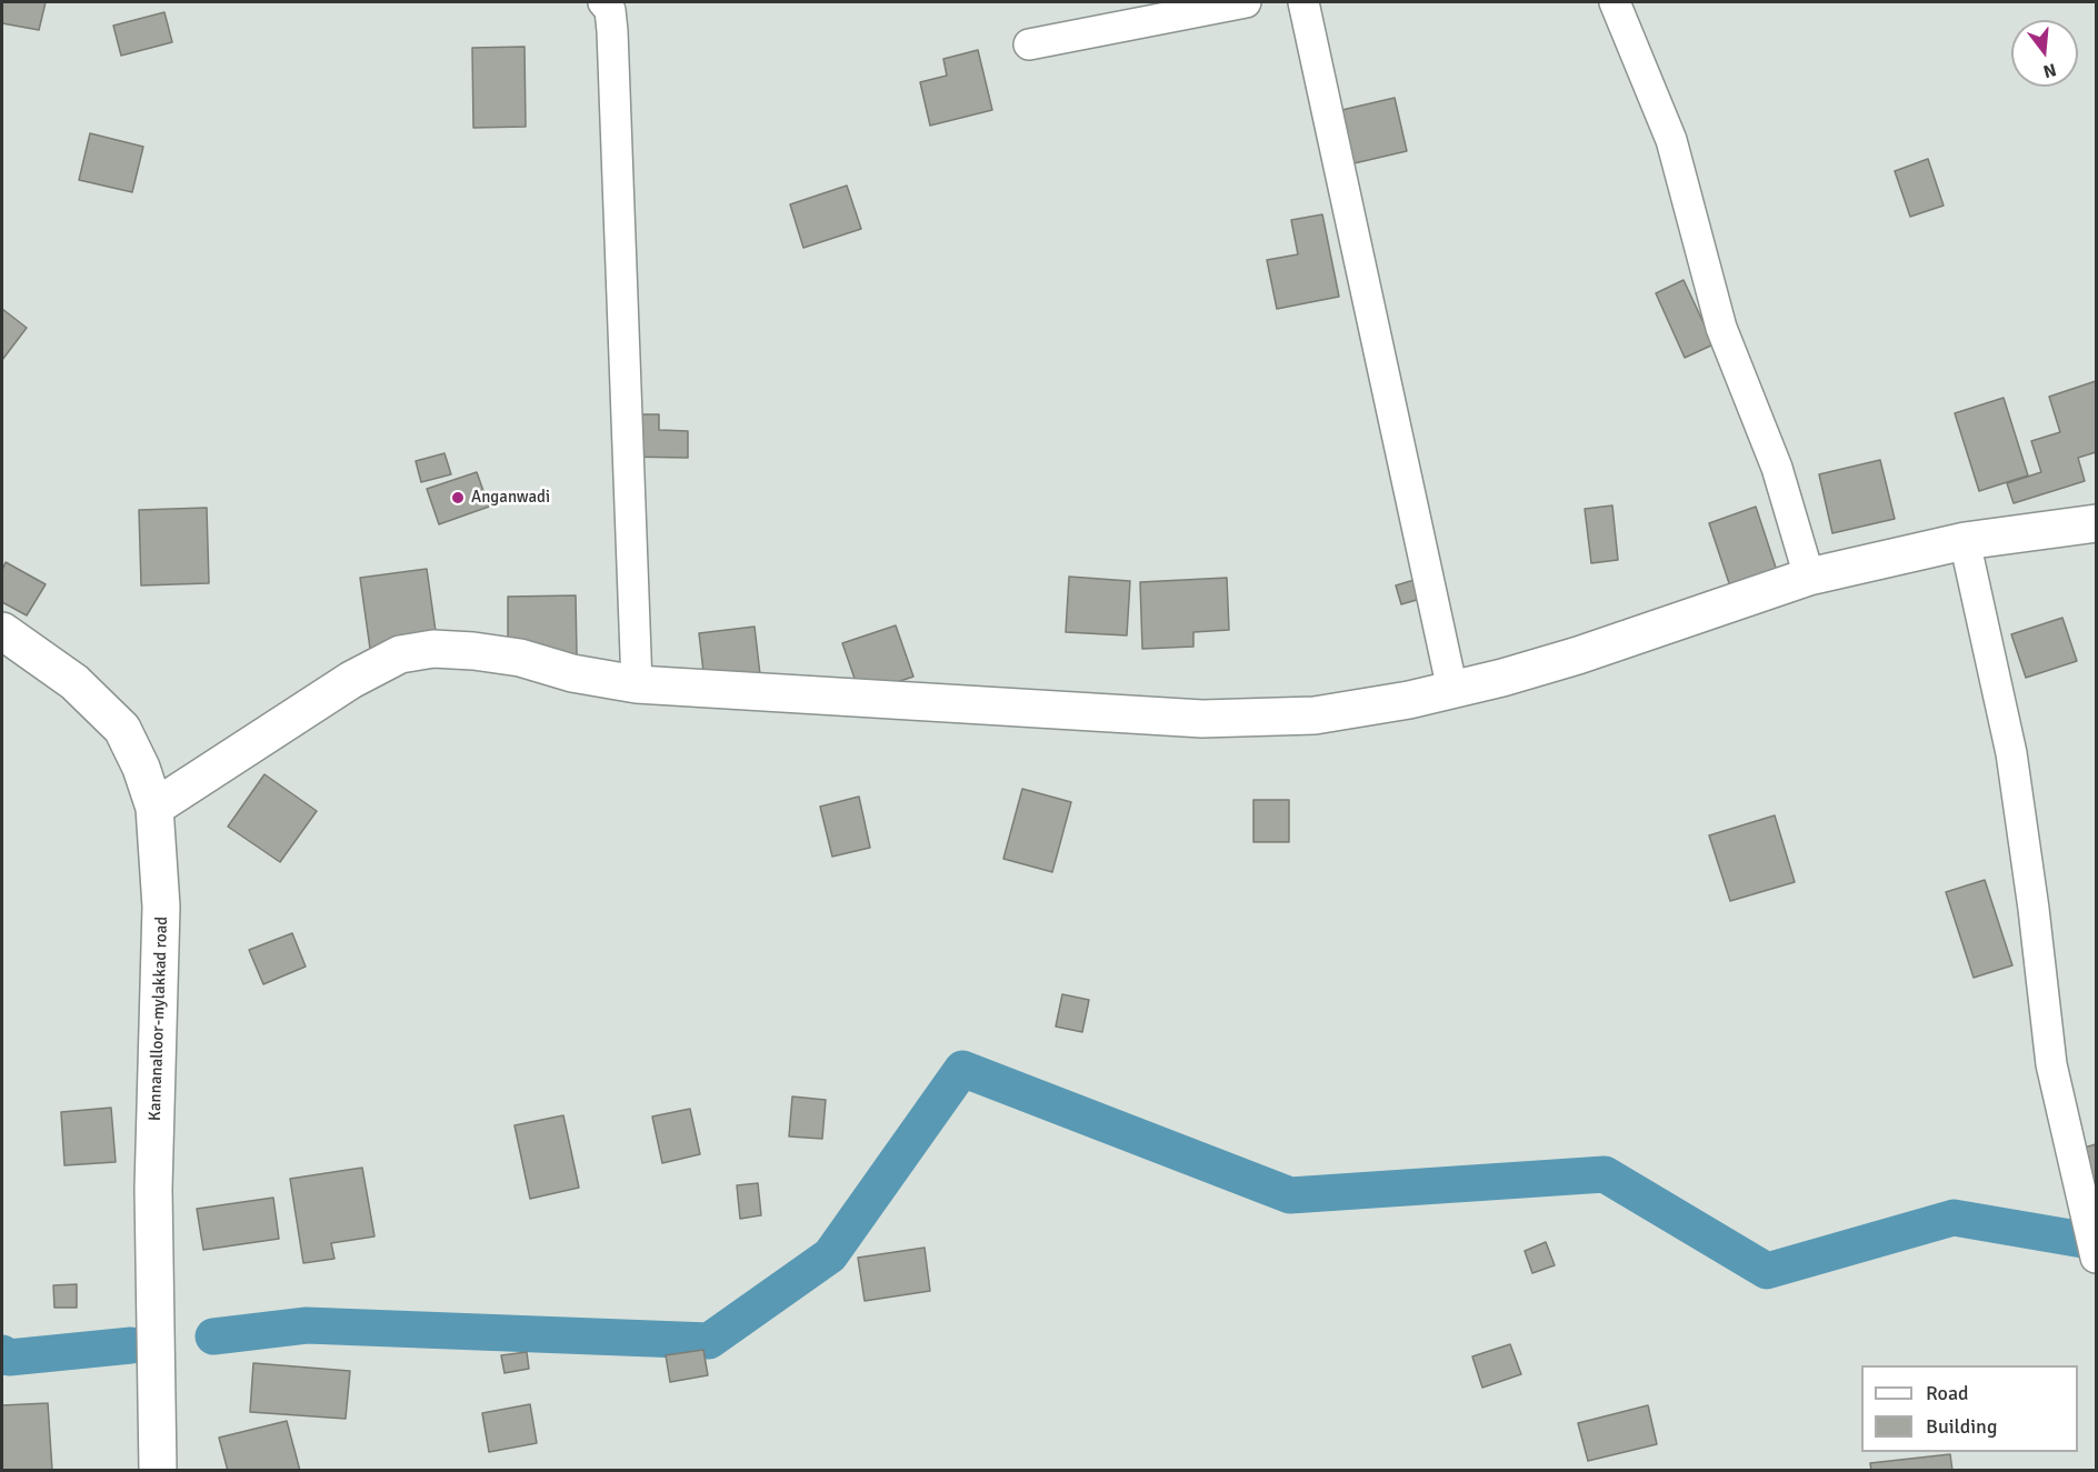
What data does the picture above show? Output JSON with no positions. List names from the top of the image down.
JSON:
{
  "streets": {
    "street": ["Kannanalloor-mylakkad road"]
  },
  "places": ["Anganwadi"],
  "legend": ["Road", "Building"],
  "north": "bottom"
}
